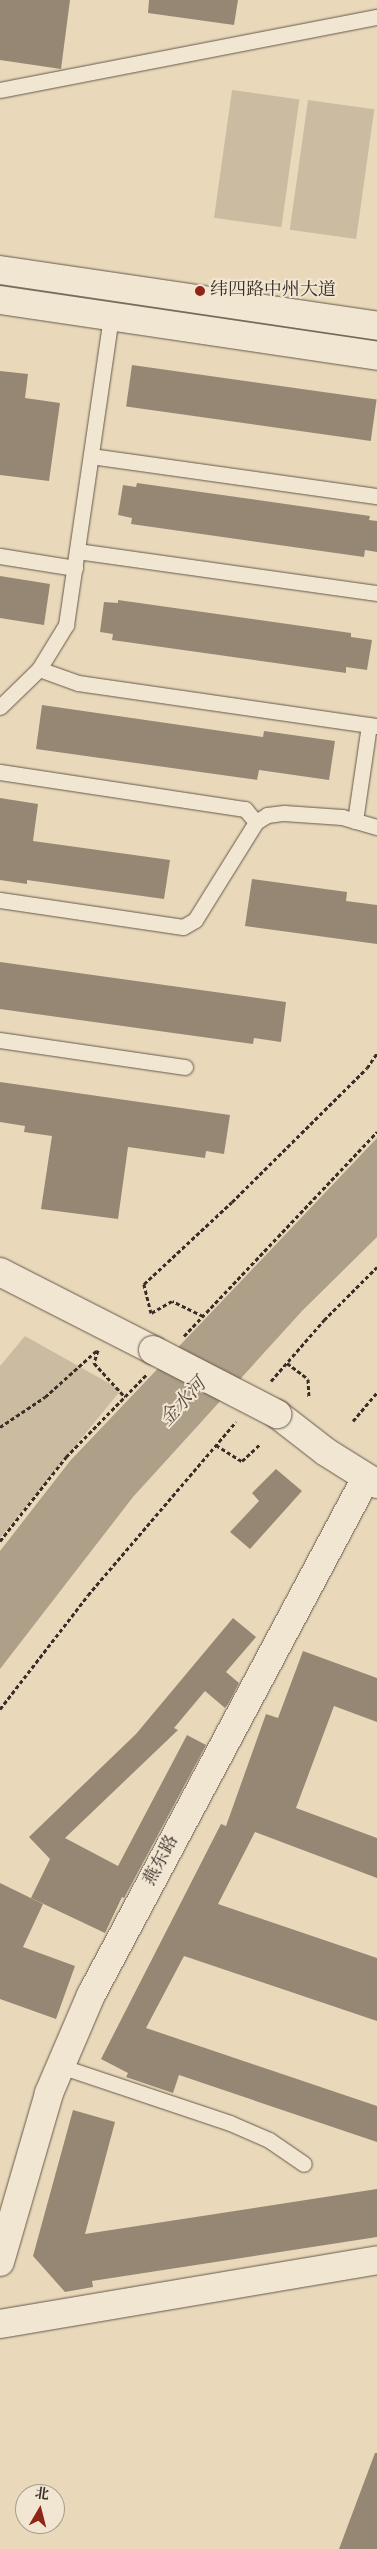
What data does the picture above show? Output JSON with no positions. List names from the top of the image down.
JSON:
{
  "streets": {
    "street": ["燕东路"]
  },
  "water": ["金水河"],
  "places": ["纬四路中州大道"],
  "north": "top"
}
